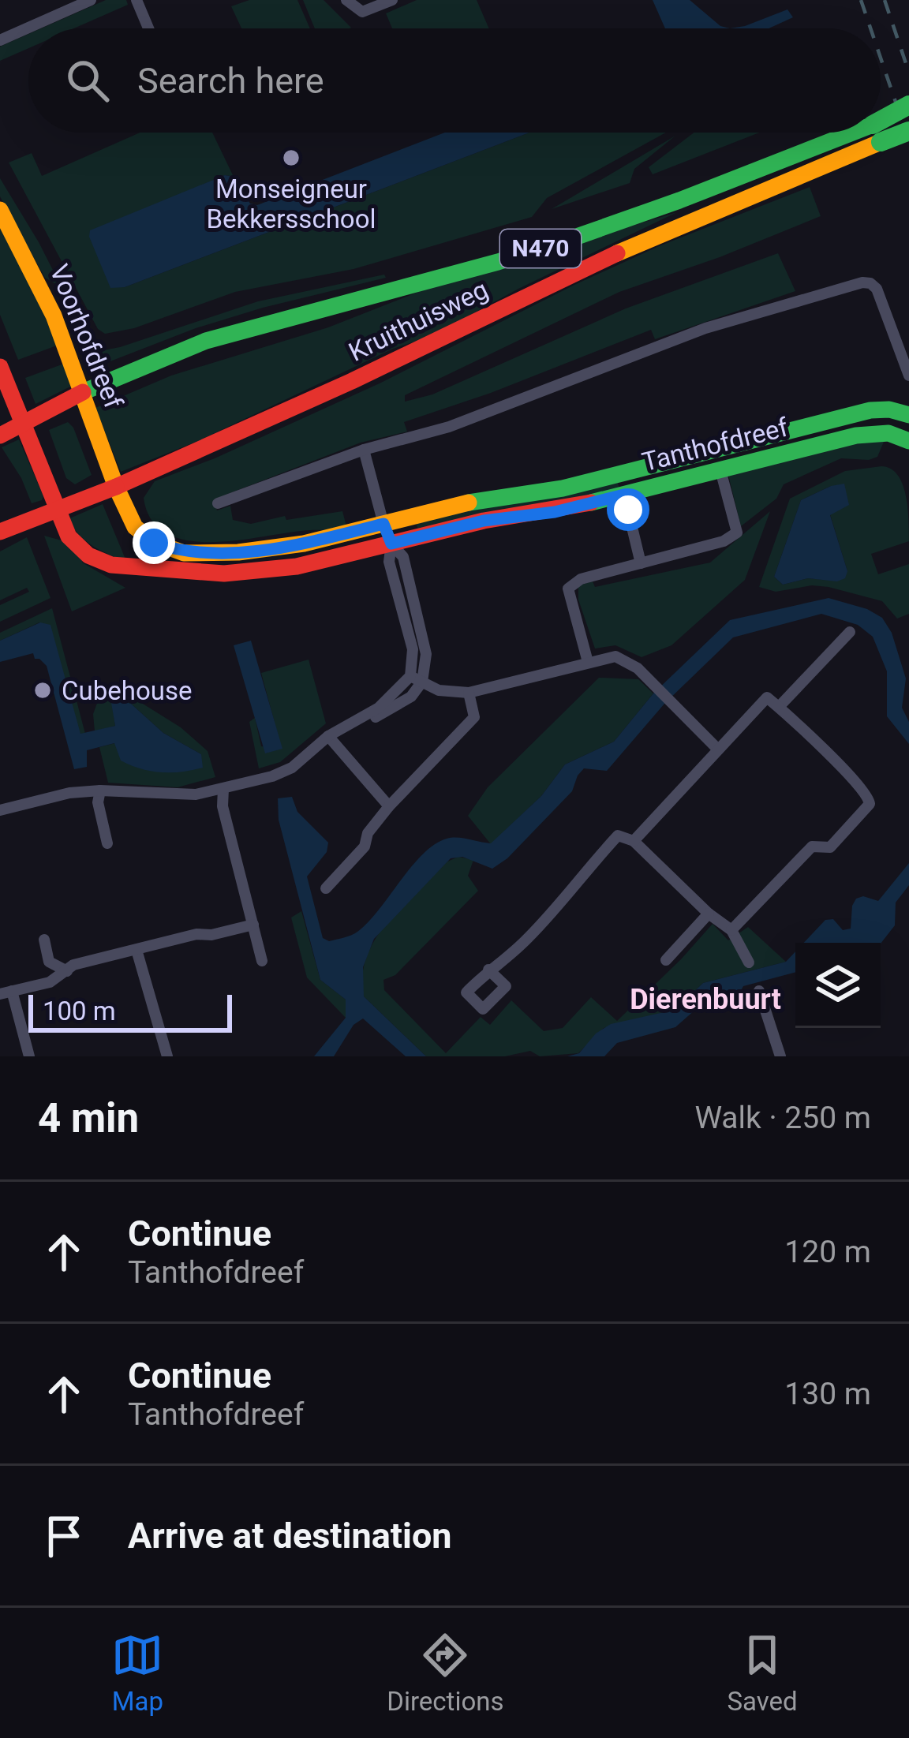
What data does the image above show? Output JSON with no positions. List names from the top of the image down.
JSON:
{
  "streets": {
    "main road": [
      "N470",
      "Kruithuisweg",
      "Voorhofdreef",
      "Tanthofdreef"
    ]
  },
  "crossings": [
    ["N470", "Kruithuisweg"],
    ["Kruithuisweg", "Voorhofdreef"],
    ["Kruithuisweg", "Tanthofdreef"],
    ["Voorhofdreef", "Tanthofdreef"]
  ],
  "districts": ["Dierenbuurt"],
  "places": ["Monseigneur Bekkersschool", "Cubehouse"],
  "scale_bar": "100 m",
  "page": {
    "search": "Search here",
    "scale": "100 m",
    "heading": ["4 min", "Walk · 250 m"],
    "list": [
      ["Continue", "Tanthofdreef", "120 m"],
      ["Continue", "Tanthofdreef", "130 m"],
      "Arrive at destination"
    ],
    "nav": ["Map", "Directions", "Saved"]
  }
}
